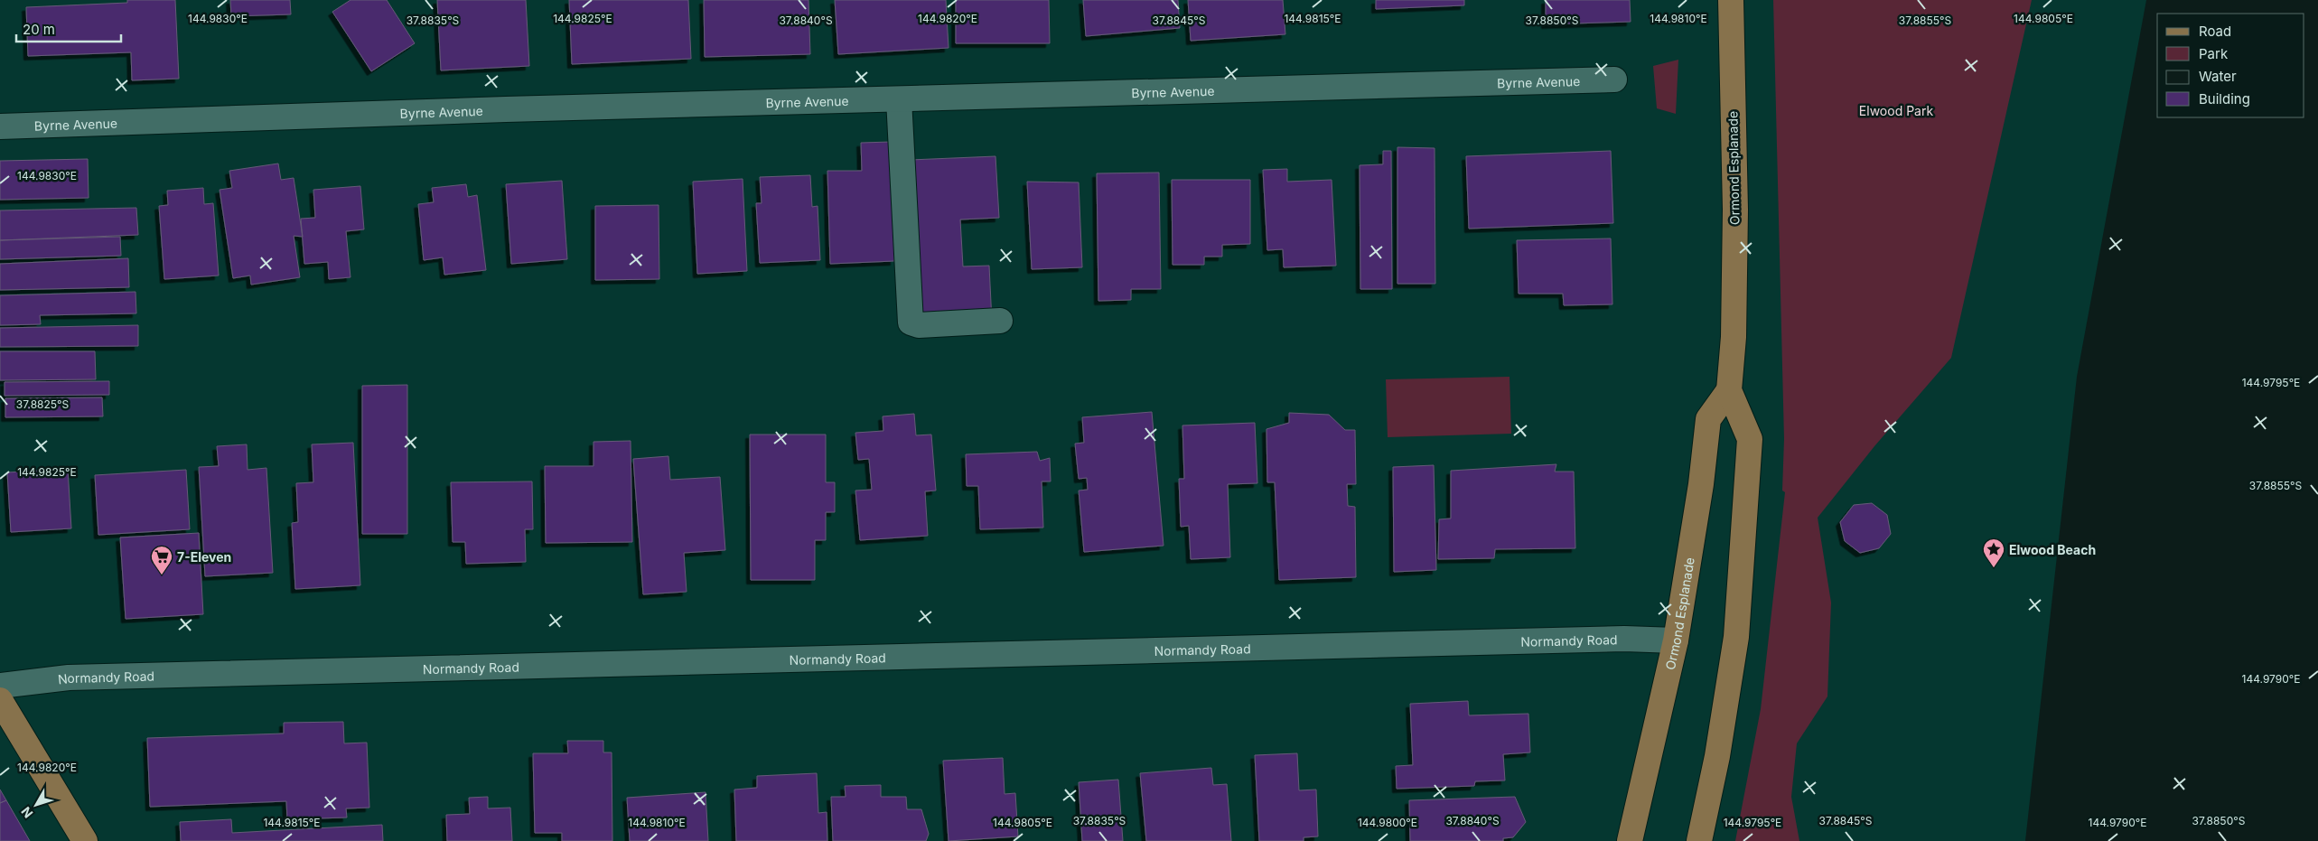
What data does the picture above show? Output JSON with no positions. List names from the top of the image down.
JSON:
{
  "streets": {
    "main road": ["Ormond Esplanade"],
    "street": ["Byrne Avenue", "Normandy Road"]
  },
  "crossings": [
    ["Ormond Esplanade", "Normandy Road"]
  ],
  "parks": ["Elwood Park"],
  "places": {
    "place": ["Elwood Beach"],
    "supermarket": ["7-Eleven"]
  },
  "legend": [
    "Road",
    "Park",
    "Water",
    "Building"
  ],
  "scale_bar": "20 m",
  "north": "bottom left",
  "coordinates": [
    "144.9830°E",
    "144.9825°E",
    "144.9820°E",
    "144.9815°E",
    "144.9810°E",
    "144.9805°E",
    "37.8835°S",
    "37.8845°S",
    "37.8850°S",
    "37.8840°S",
    "37.8855°S",
    "144.9795°E",
    "37.8825°S",
    "144.9790°E",
    "144.9800°E"
  ]
}
